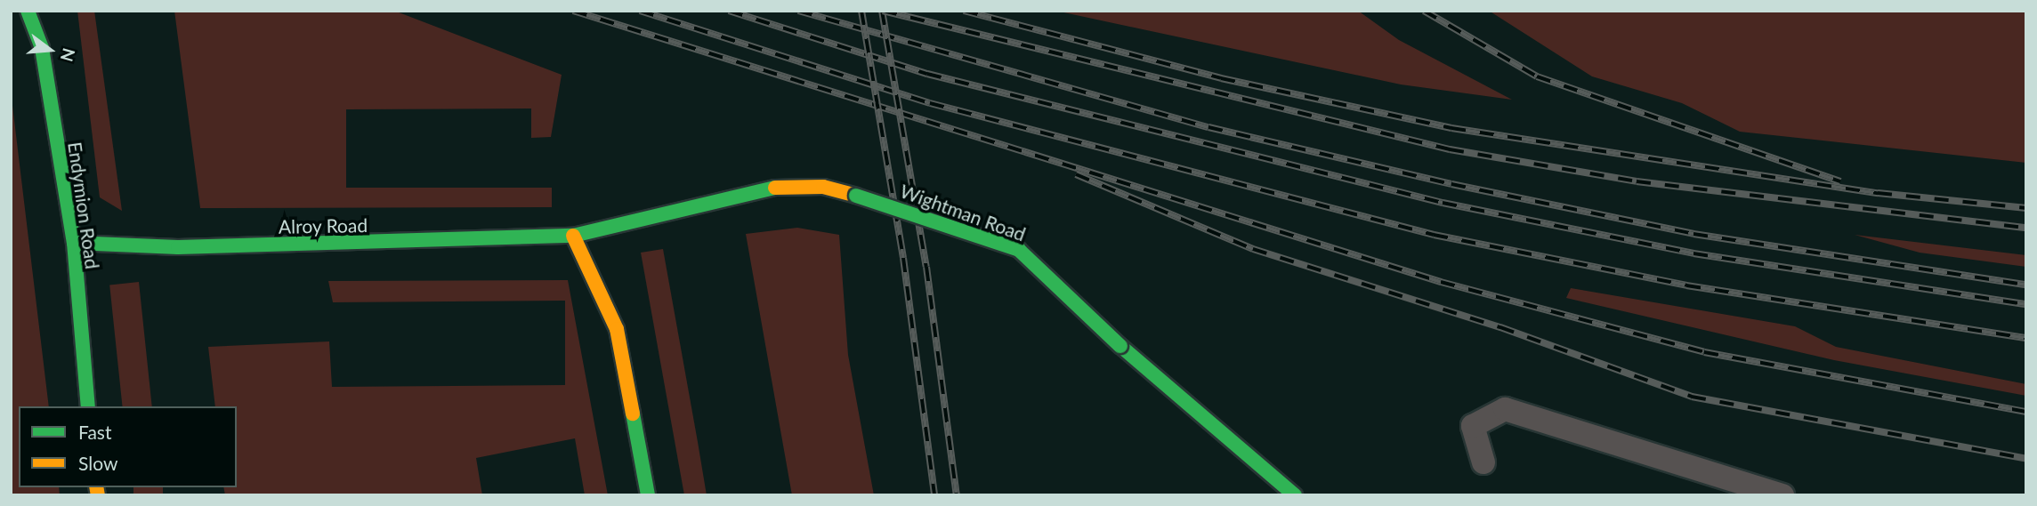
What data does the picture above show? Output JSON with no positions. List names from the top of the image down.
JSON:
{
  "streets": {
    "main road": ["Endymion Road", "Wightman Road", "Alroy Road"]
  },
  "crossings": [
    ["Endymion Road", "Alroy Road"],
    ["Wightman Road", "Alroy Road"]
  ],
  "legend": ["Fast", "Slow"],
  "north": "right"
}
